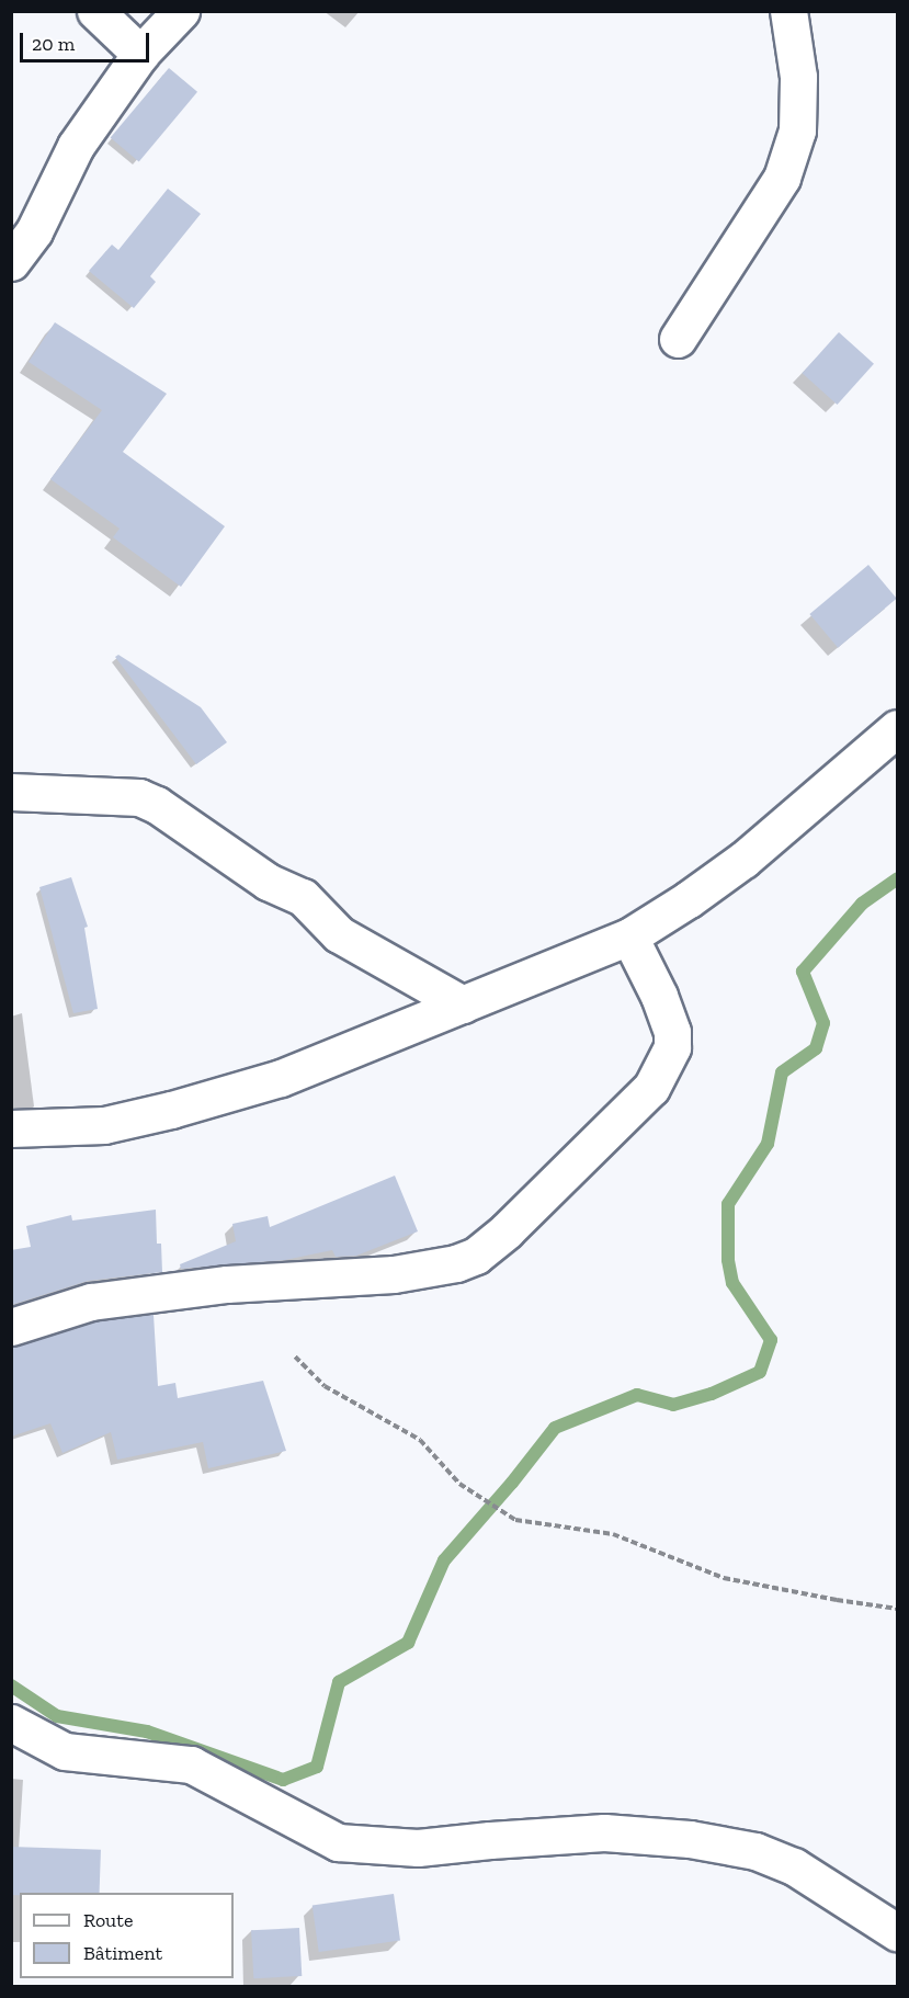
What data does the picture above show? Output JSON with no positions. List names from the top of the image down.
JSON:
{
  "legend": ["Route", "Bâtiment"],
  "scale_bar": "20 m"
}
